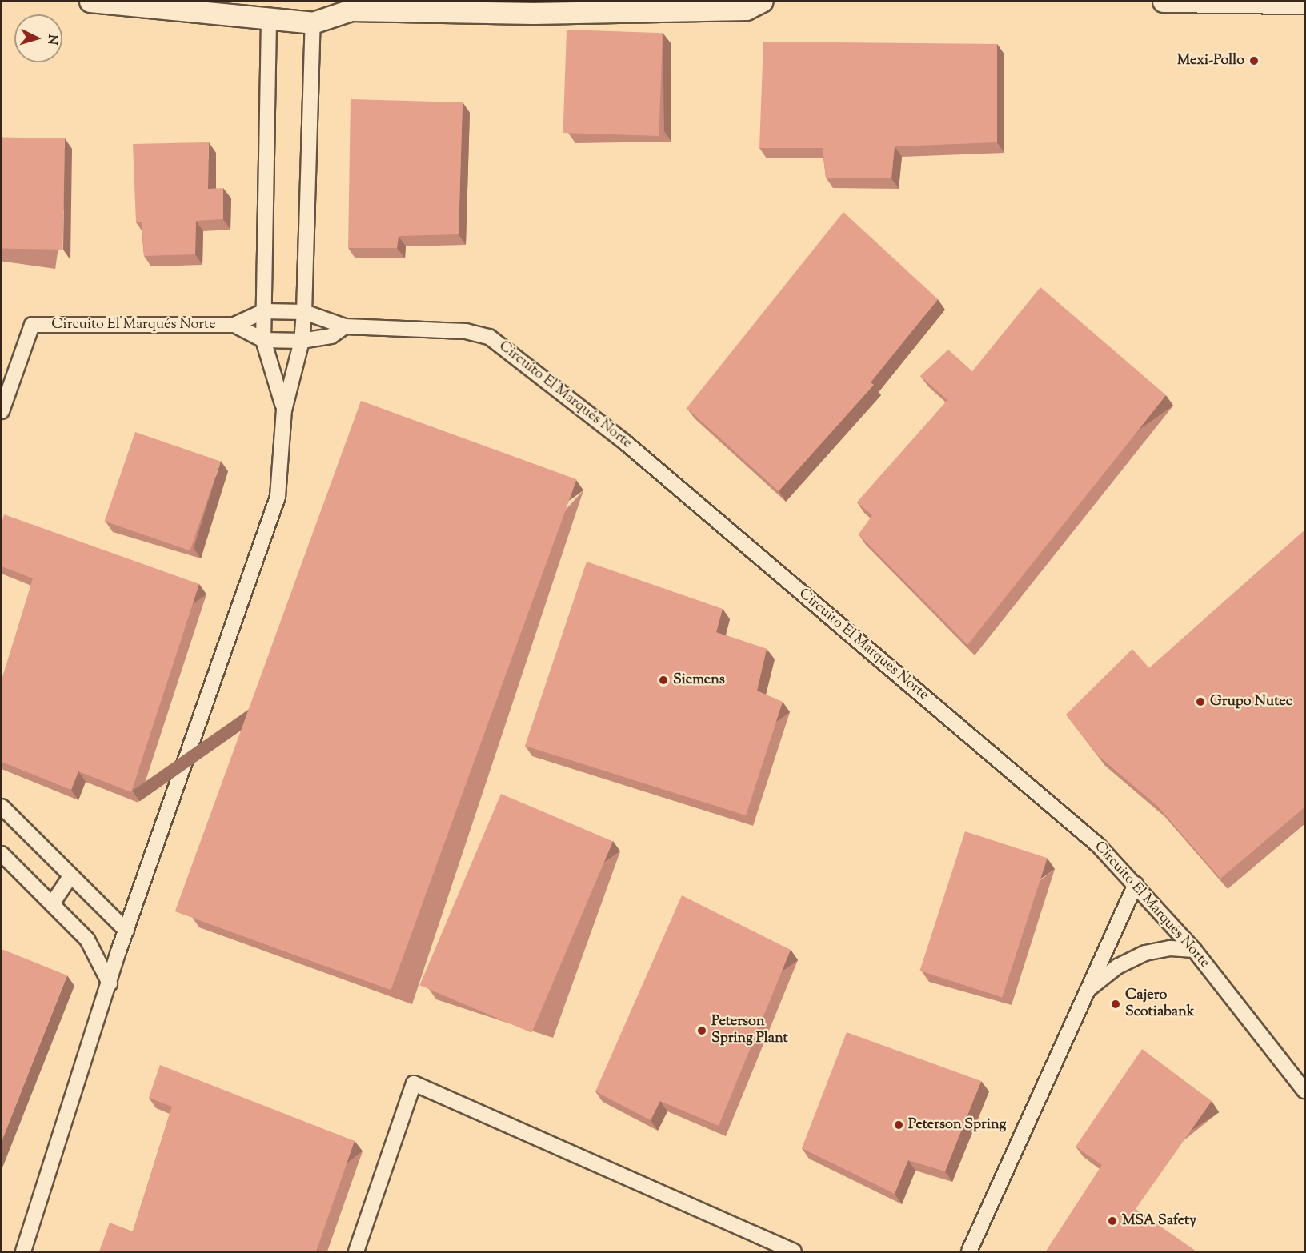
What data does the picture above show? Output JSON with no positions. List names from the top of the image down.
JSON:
{
  "streets": {
    "street": ["Circuito El Marqués Norte"]
  },
  "places": [
    "Mexi-Pollo",
    "Siemens",
    "Grupo Nutec",
    "Cajero Scotiabank",
    "Peterson Spring Plant",
    "Peterson Spring",
    "MSA Safety"
  ],
  "north": "right"
}
